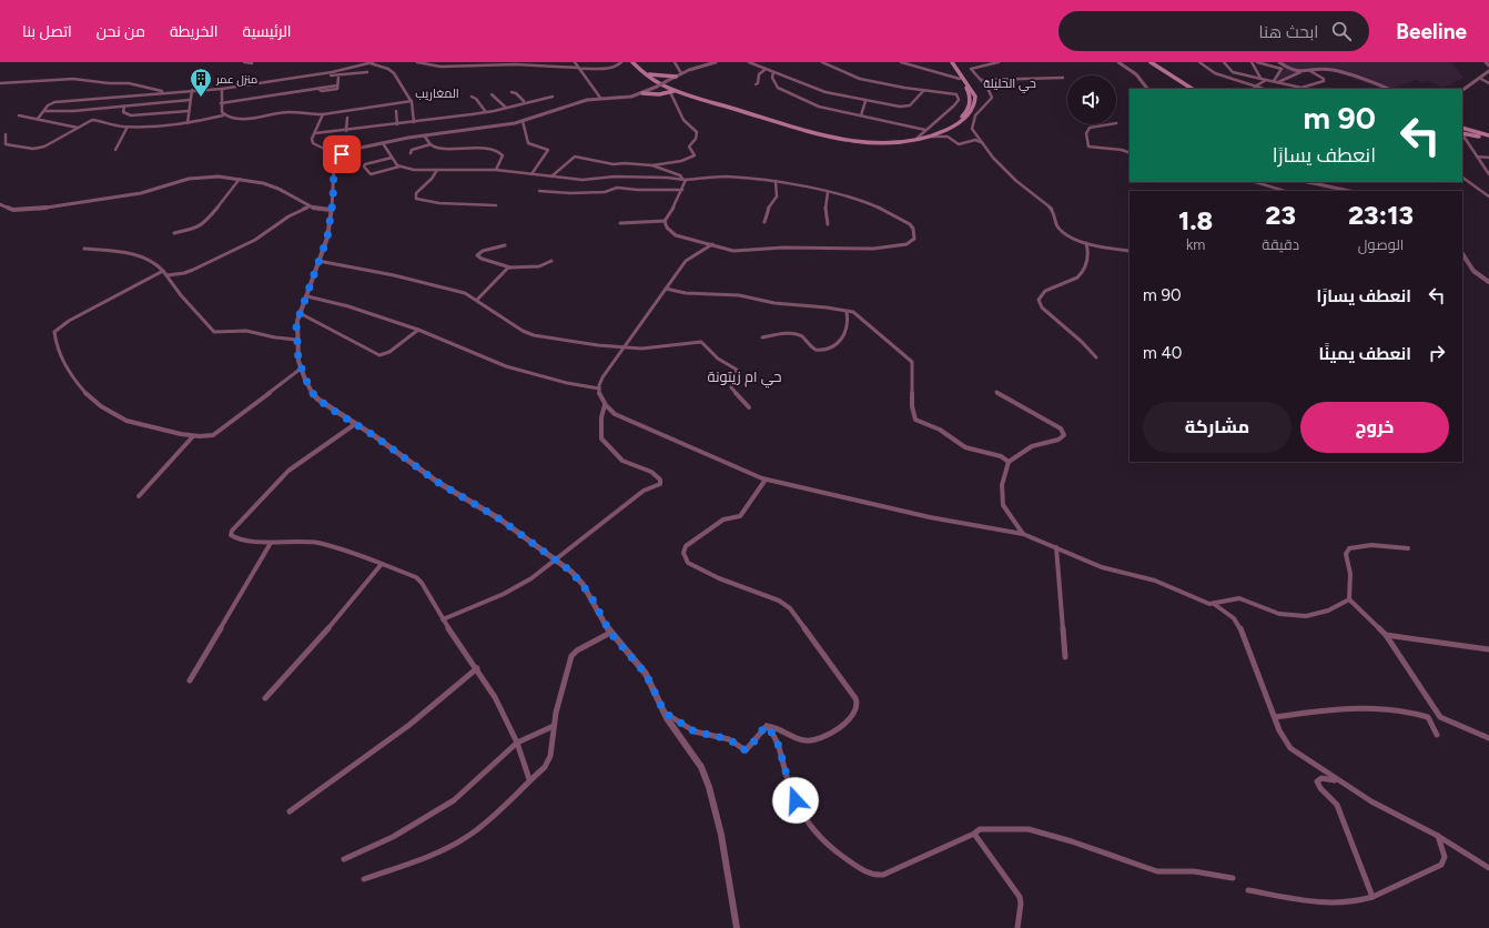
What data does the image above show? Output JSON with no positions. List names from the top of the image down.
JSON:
{
  "districts": ["حي الحليلة", "المغاريب", "حي ام زيتونة"],
  "places": {
    "building": ["منزل عمر"]
  },
  "page": {
    "header": "Beeline",
    "search": "ابحث هنا",
    "nav": [
      "الرئيسية",
      "الخريطة",
      "من نحن",
      "اتصل بنا"
    ],
    "turn": ["90 m", "انعطف يسارًا"],
    "eta": [
      "23:13",
      "الوصول",
      "23",
      "دقيقة",
      "1.8",
      "km"
    ],
    "list": [
      {
        "name": "انعطف يسارًا",
        "value": "90 m"
      },
      {
        "name": "انعطف يمينًا",
        "value": "40 m"
      }
    ],
    "buttons": ["خروج", "مشاركة"]
  }
}
